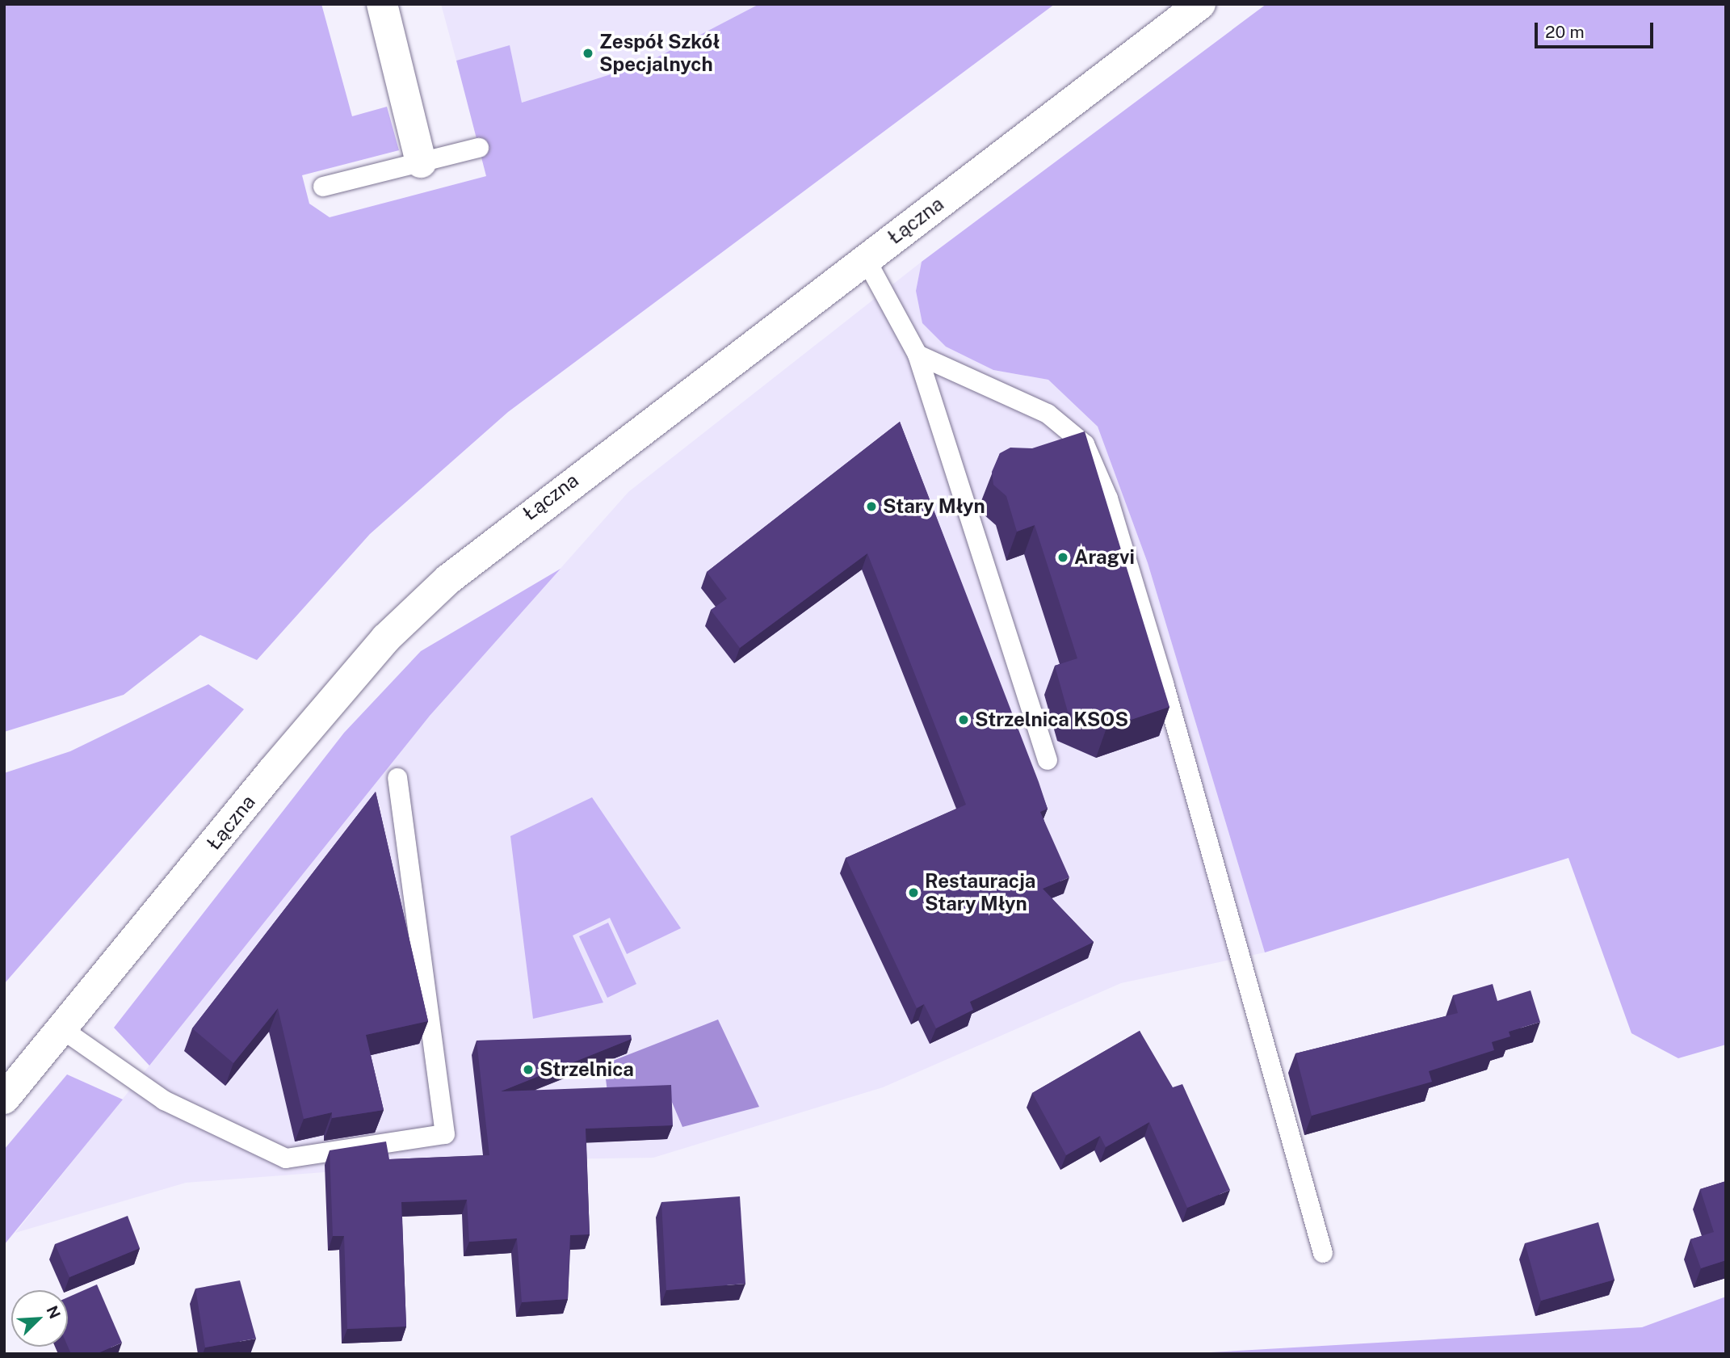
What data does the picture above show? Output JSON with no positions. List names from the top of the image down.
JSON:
{
  "streets": {
    "main road": ["Łączna"]
  },
  "places": [
    "Zespół Szkół Specjalnych",
    "Stary Młyn",
    "Aragvi",
    "Strzelnica KSOS",
    "Restauracja Stary Młyn",
    "Strzelnica"
  ],
  "scale_bar": "20 m",
  "north": "top right"
}
